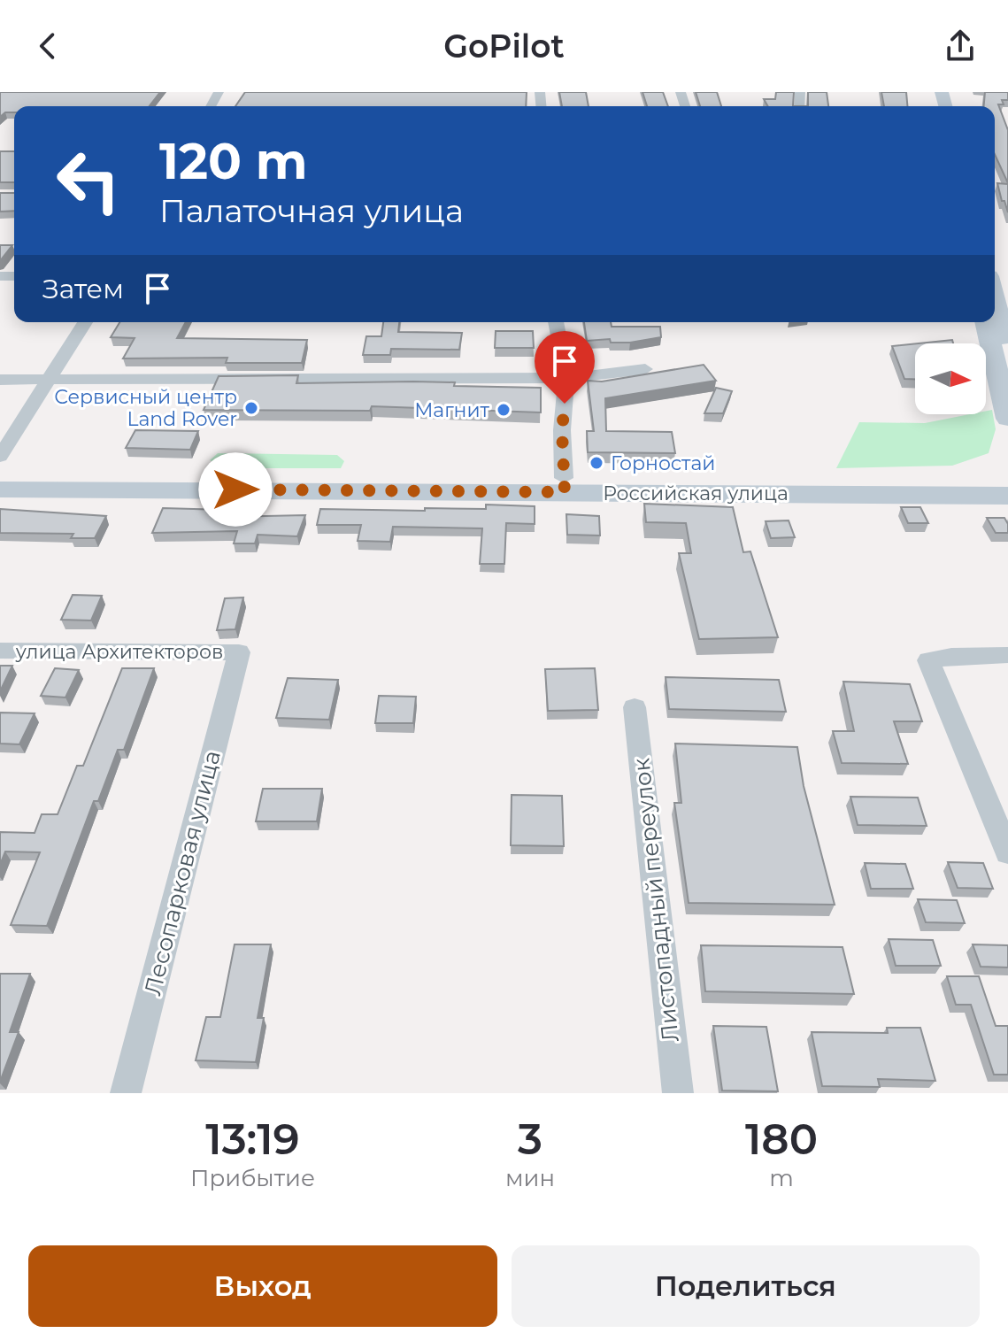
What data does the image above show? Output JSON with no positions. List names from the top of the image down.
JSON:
{
  "streets": {
    "main road": ["Российская улица"],
    "street": ["улица Архитекторов", "Лесопарковая улица", "Листопадный переулок"]
  },
  "crossings": [
    ["улица Архитекторов", "Лесопарковая улица"]
  ],
  "places": ["Сервисный центр Land Rover", "Магнит", "Горностай"],
  "north": "right",
  "page": {
    "header": "GoPilot",
    "turn": ["120 m", "Палаточная улица"],
    "then": "Затем",
    "eta": [
      "13:19",
      "Прибытие",
      "3",
      "мин",
      "180",
      "m"
    ],
    "buttons": ["Выход", "Поделиться"]
  }
}
